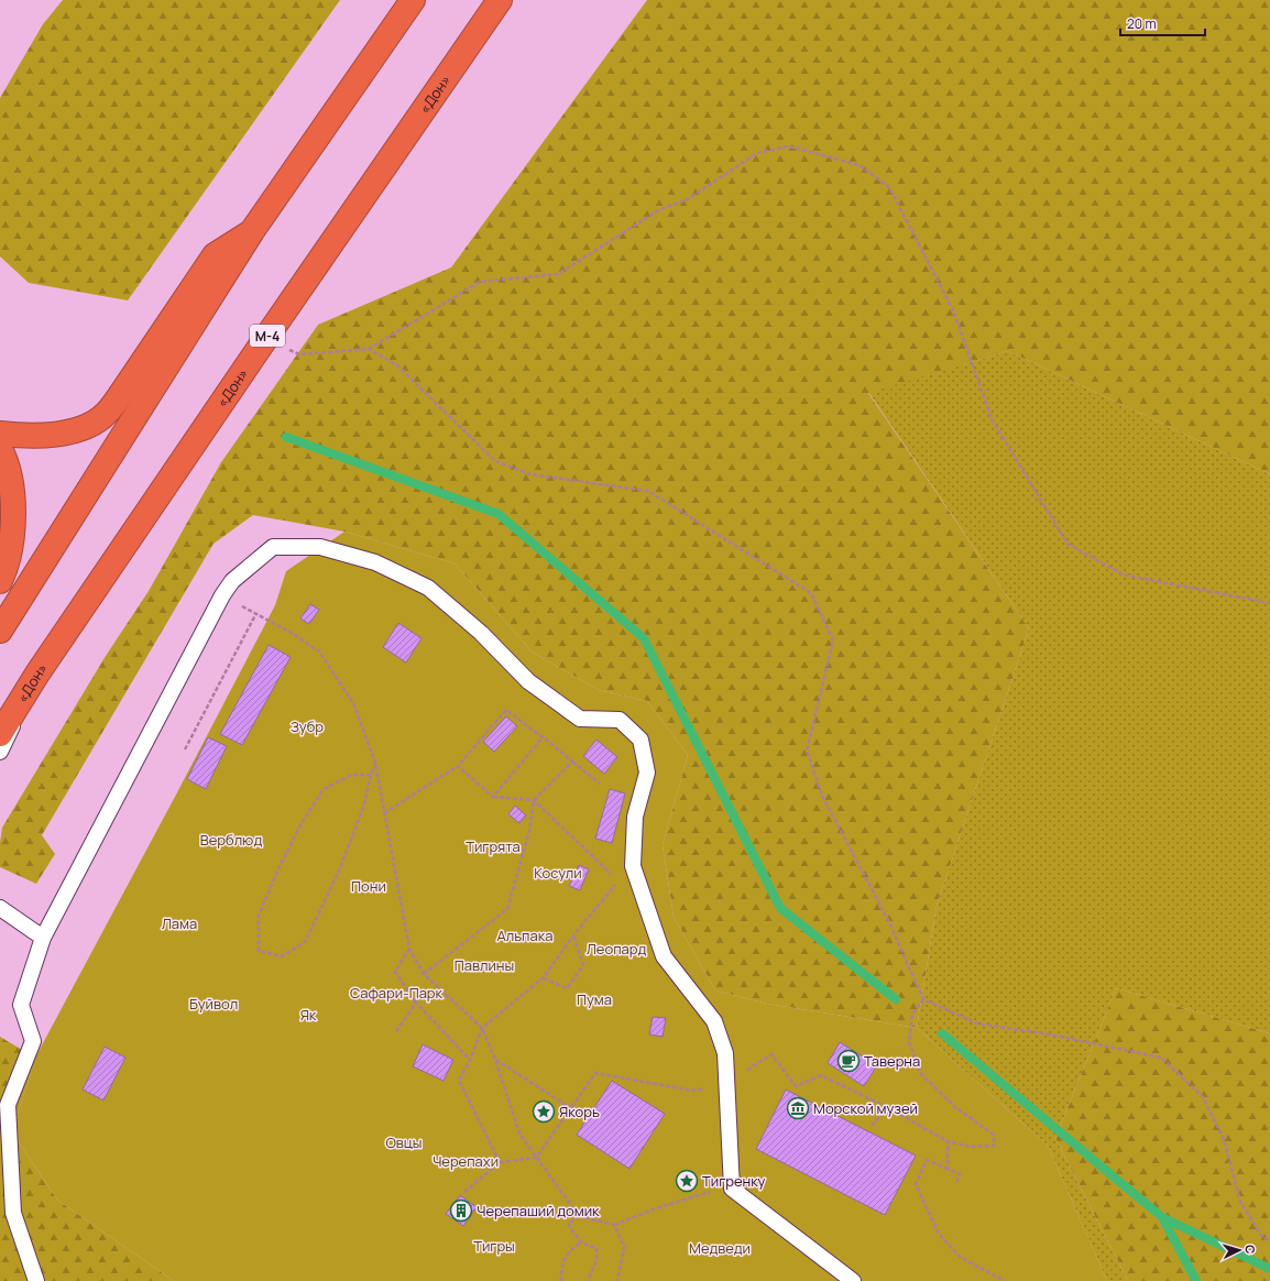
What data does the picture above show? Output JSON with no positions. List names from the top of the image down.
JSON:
{
  "streets": {
    "highway": ["«Дон»", "М-4"]
  },
  "parks": [
    "Зубр",
    "Верблюд",
    "Тигрята",
    "Косули",
    "Пони",
    "Лама",
    "Альпака",
    "Леопард",
    "Павлины",
    "Сафари-Парк",
    "Пума",
    "Буйвол",
    "Як",
    "Овцы",
    "Черепахи",
    "Тигры",
    "Медведи"
  ],
  "places": {
    "cafe": ["Таверна"],
    "museum": ["Морской музей"],
    "place": ["Якорь", "Тигренку"],
    "building": ["Черепаший домик"]
  },
  "scale_bar": "20 m",
  "north": "right"
}
